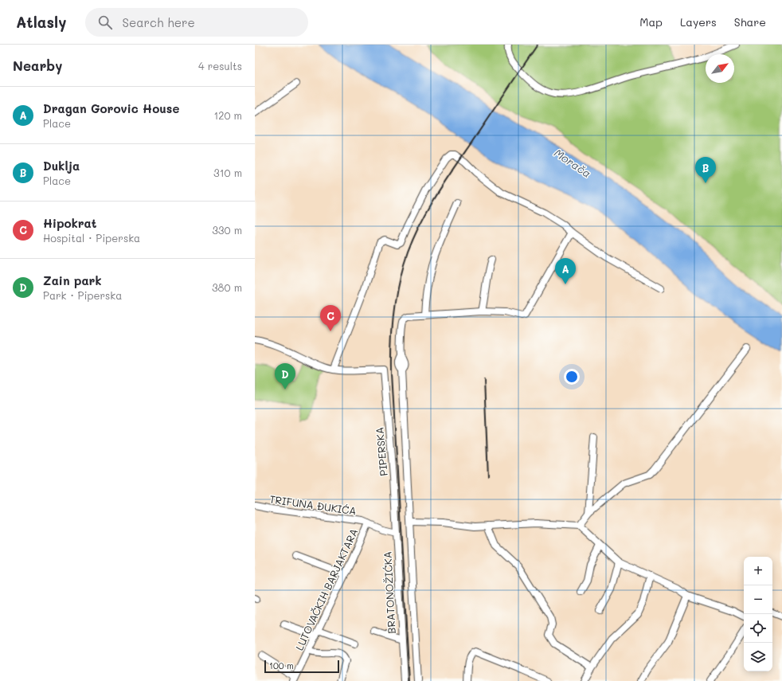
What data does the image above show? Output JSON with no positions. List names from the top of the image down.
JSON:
{
  "streets": {
    "street": [
      "PIPERSKA",
      "TRIFUNA ĐUKIĆA",
      "LUTOVAČKIH BARJAKTARA",
      "BRATONOŽIĆKA"
    ]
  },
  "crossings": [
    ["PIPERSKA", "BRATONOŽIĆKA"],
    ["TRIFUNA ĐUKIĆA", "LUTOVAČKIH BARJAKTARA"]
  ],
  "water": ["Morača"],
  "scale_bar": "100 m",
  "north": "top right",
  "page": {
    "header": "Atlasly",
    "search": "Search here",
    "nav": ["Map", "Layers", "Share"],
    "heading": ["Nearby", "4 results"],
    "list": [
      {
        "mark": "A",
        "name": "Dragan Gorovic House",
        "note": "Place",
        "value": "120 m"
      },
      {
        "mark": "B",
        "name": "Duklja",
        "note": "Place",
        "value": "310 m"
      },
      {
        "mark": "C",
        "name": "Hipokrat",
        "note": "Hospital · Piperska",
        "value": "330 m"
      },
      {
        "mark": "D",
        "name": "Zain park",
        "note": "Park · Piperska",
        "value": "380 m"
      }
    ],
    "pins": [
      "B",
      "A",
      "C",
      "D"
    ],
    "map_buttons": ["+", "−"],
    "scale": "100 m"
  }
}
